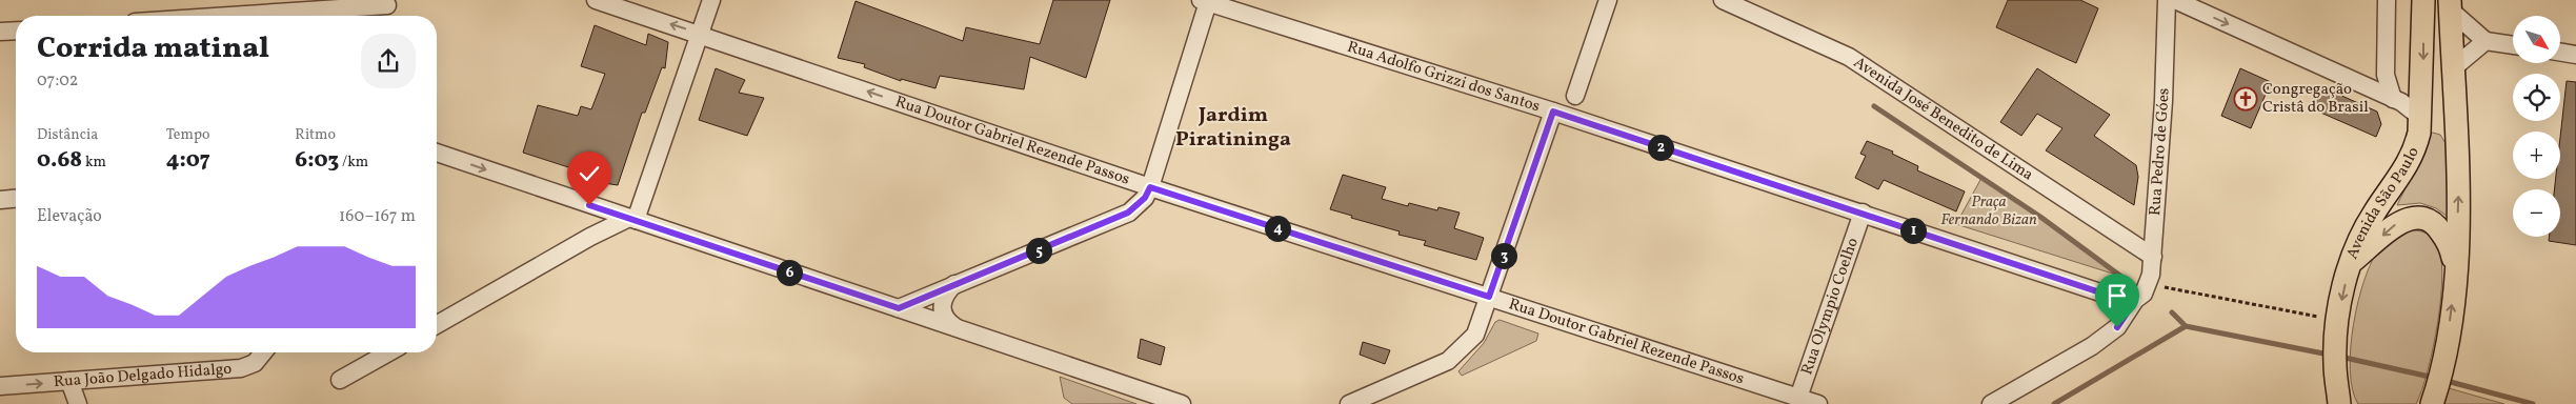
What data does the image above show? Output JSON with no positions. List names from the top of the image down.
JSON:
{
  "streets": {
    "main road": ["Avenida São Paulo"],
    "street": [
      "Rua Adolfo Grizzi dos Santos",
      "Avenida José Benedito de Lima",
      "Rua Doutor Gabriel Rezende Passos",
      "Rua Pedro de Góes",
      "Rua Olympio Coelho",
      "Rua João Delgado Hidalgo"
    ]
  },
  "crossings": [
    ["Rua Adolfo Grizzi dos Santos", "Rua Pedro de Góes"],
    ["Rua Adolfo Grizzi dos Santos", "Rua Olympio Coelho"],
    ["Avenida José Benedito de Lima", "Rua Pedro de Góes"],
    ["Rua Doutor Gabriel Rezende Passos", "Rua Olympio Coelho"]
  ],
  "one_way": ["Rua Doutor Gabriel Rezende Passos"],
  "districts": ["Jardim Piratininga"],
  "parks": ["Praça Fernando Bizan"],
  "places": {
    "church": ["Congregação Cristâ do Brasil"]
  },
  "north": "bottom right",
  "page": {
    "map_buttons": ["+", "−"],
    "heading": ["Corrida matinal", "07:02"],
    "stats": [
      ["Distância", "0.68 km"],
      ["Tempo", "4:07"],
      ["Ritmo", "6:03 /km"]
    ],
    "pins": [
      "2",
      "4",
      "1",
      "5",
      "3",
      "6"
    ],
    "chart": ["Elevação", "160–167 m"]
  }
}
